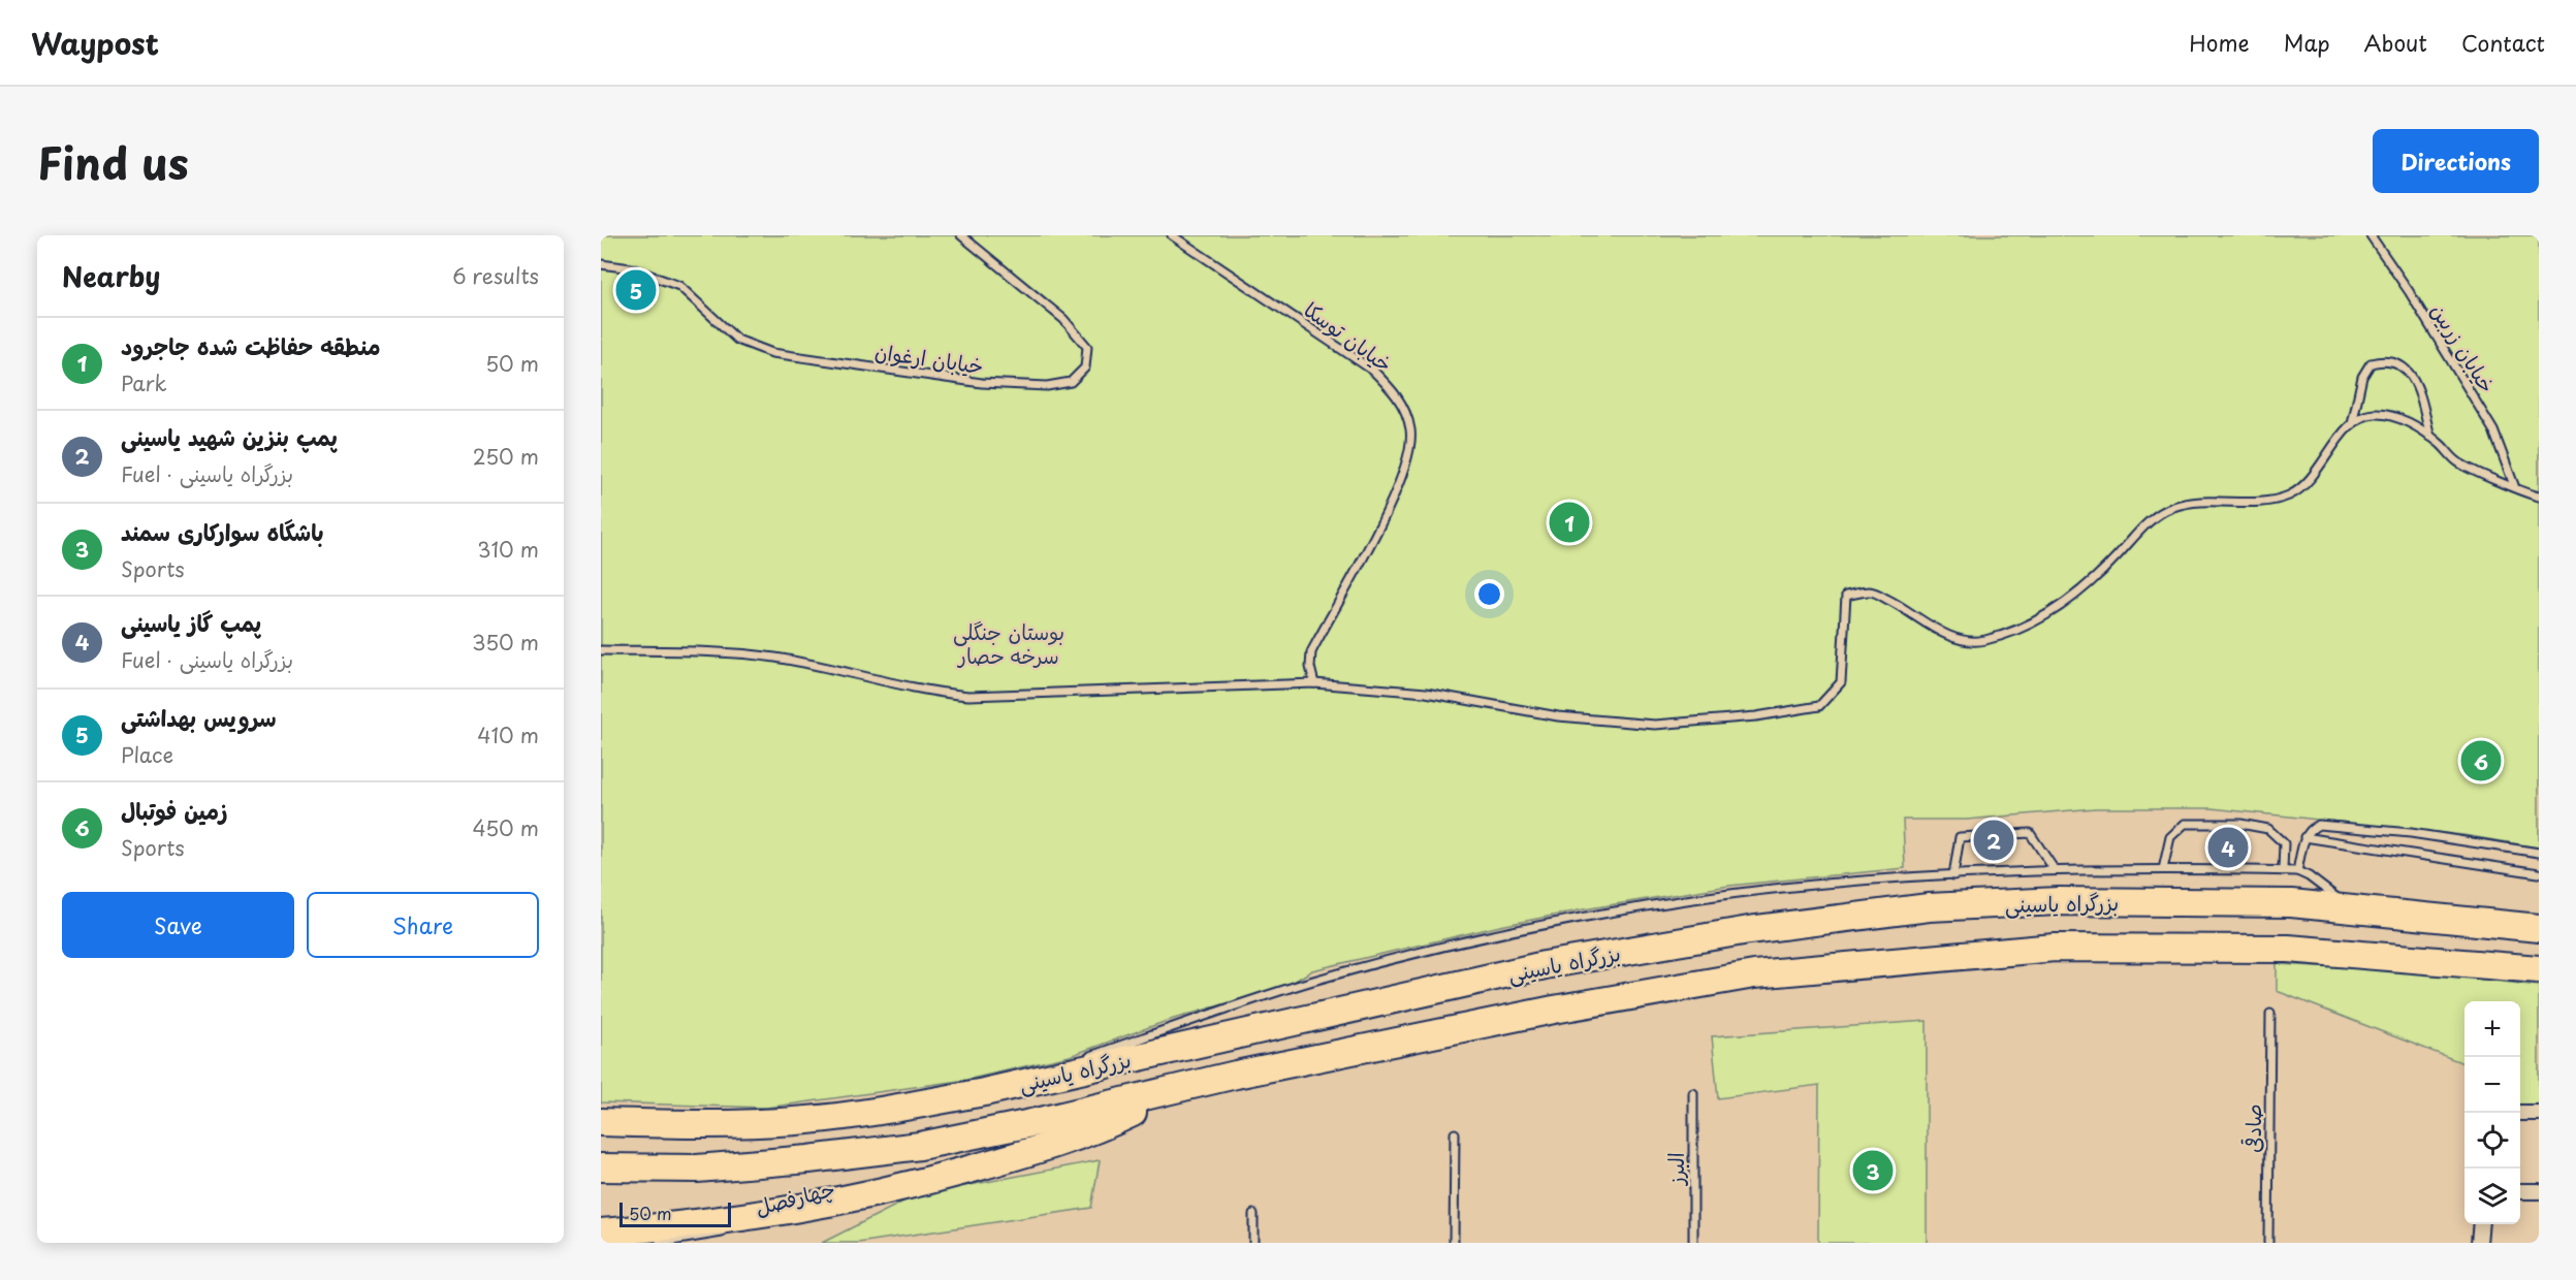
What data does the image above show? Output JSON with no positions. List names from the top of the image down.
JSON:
{
  "streets": {
    "highway": ["بزرگراه یاسینی"],
    "lane": [
      "خیابان توسکا",
      "خیابان زربین",
      "خیابان ارغوان",
      "صادقی",
      "البرز",
      "چهارفصل"
    ]
  },
  "parks": ["بوستان جنگلی سرخه حصار"],
  "scale_bar": "50 m",
  "page": {
    "header": "Waypost",
    "nav": [
      "Home",
      "Map",
      "About",
      "Contact"
    ],
    "title": "Find us",
    "buttons": [
      "Directions",
      ["Save", "Share"]
    ],
    "heading": ["Nearby", "6 results"],
    "pins": [
      "5",
      "1",
      "6",
      "2",
      "4",
      "3"
    ],
    "list": [
      {
        "mark": "1",
        "name": "منطقه حفاظت شده جاجرود",
        "note": "Park",
        "value": "50 m"
      },
      {
        "mark": "2",
        "name": "پمپ بنزین شهید یاسینی",
        "note": "Fuel · بزرگراه یاسینی",
        "value": "250 m"
      },
      {
        "mark": "3",
        "name": "باشگاه سوارکاری سمند",
        "note": "Sports",
        "value": "310 m"
      },
      {
        "mark": "4",
        "name": "پمپ گاز یاسینی",
        "note": "Fuel · بزرگراه یاسینی",
        "value": "350 m"
      },
      {
        "mark": "5",
        "name": "سرویس بهداشتی",
        "note": "Place",
        "value": "410 m"
      },
      {
        "mark": "6",
        "name": "زمین فوتبال",
        "note": "Sports",
        "value": "450 m"
      }
    ],
    "map_buttons": ["+", "−"],
    "scale": "50 m"
  }
}
